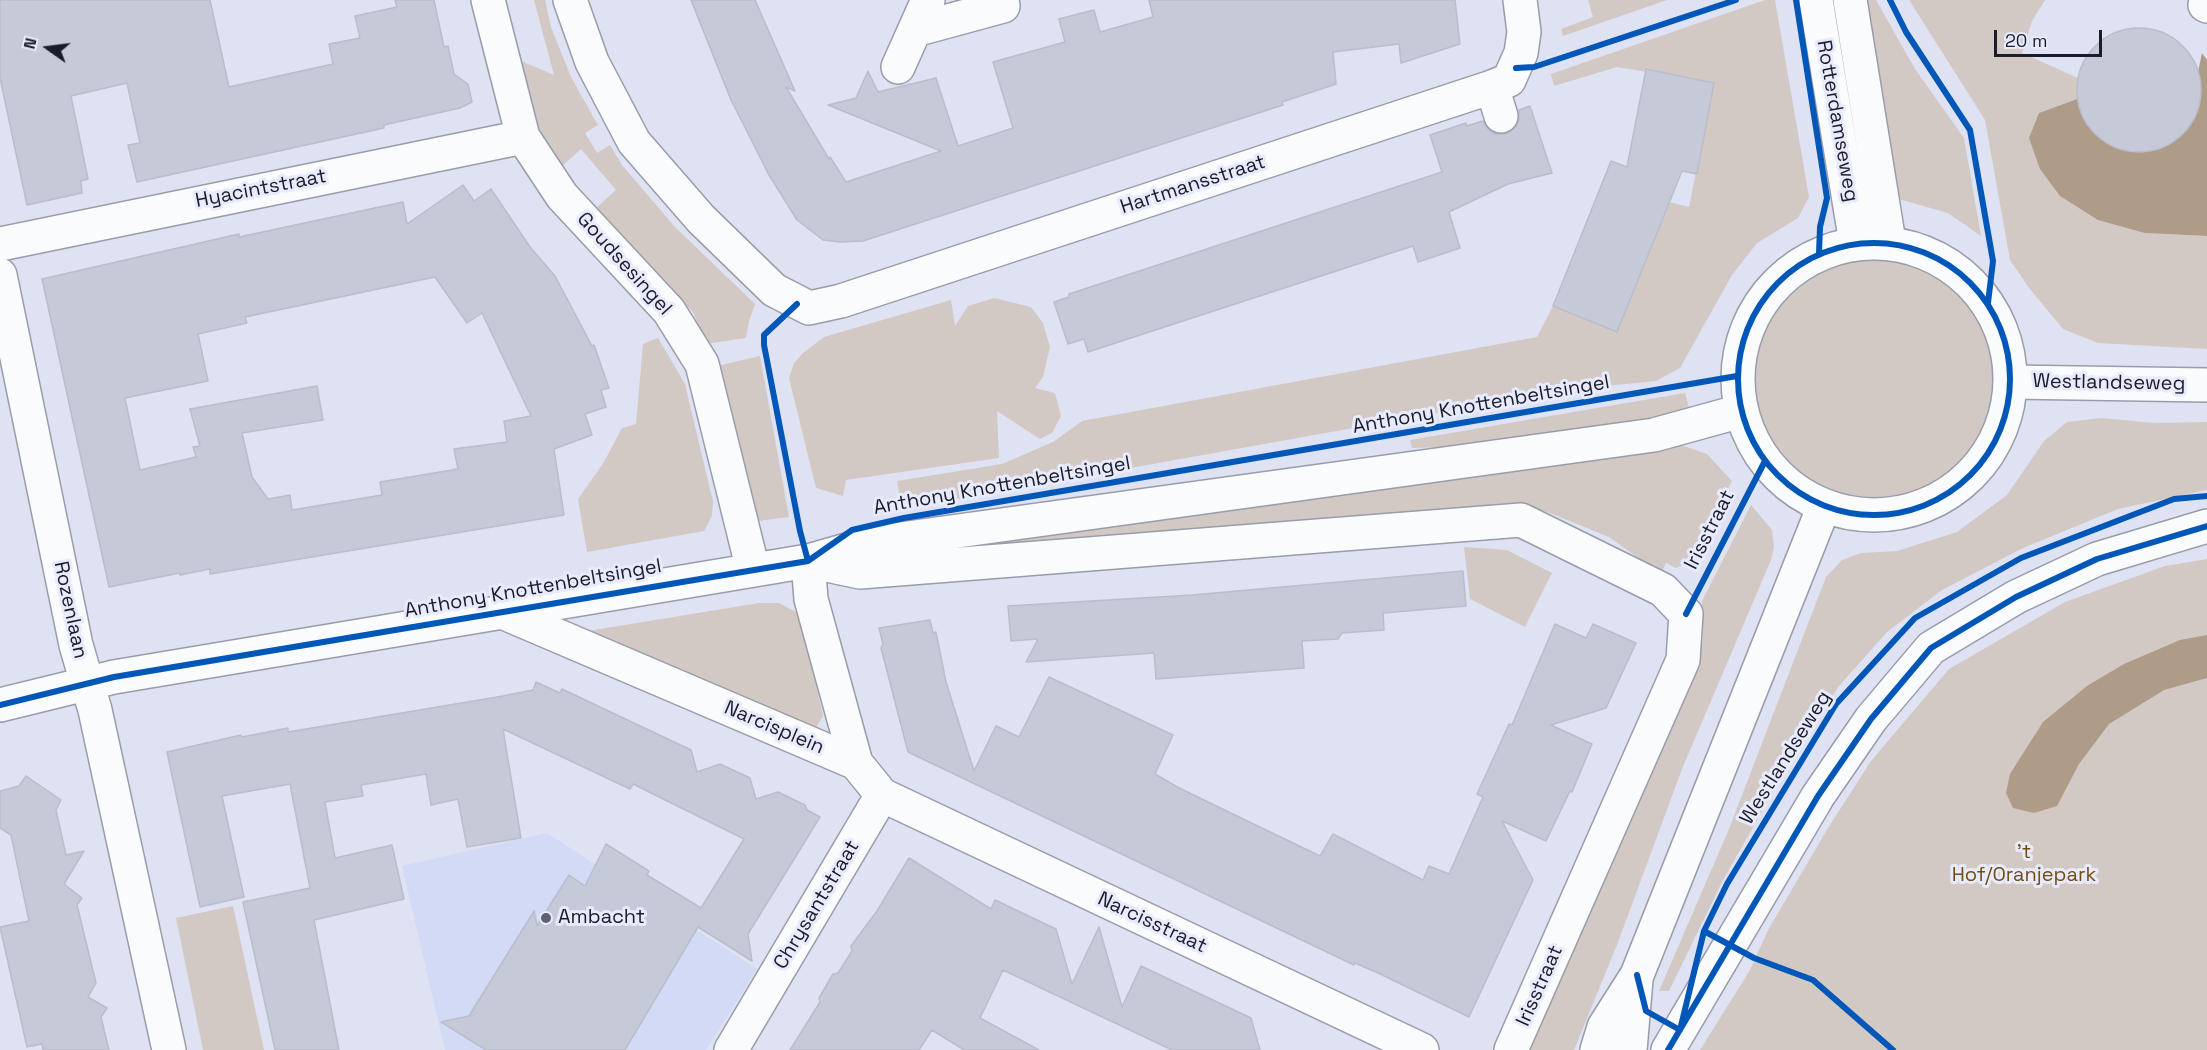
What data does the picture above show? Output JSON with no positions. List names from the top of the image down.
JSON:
{
  "streets": {
    "street": [
      "Rotterdamseweg",
      "Hartmansstraat",
      "Hyacintstraat",
      "Goudsesingel",
      "Westlandseweg",
      "Anthony Knottenbeltsingel",
      "Irisstraat",
      "Rozenlaan",
      "Narcisplein",
      "Chrysantstraat",
      "Narcisstraat"
    ]
  },
  "crossings": [
    ["Hyacintstraat", "Goudsesingel"],
    ["Goudsesingel", "Anthony Knottenbeltsingel"],
    ["Anthony Knottenbeltsingel", "Irisstraat"],
    ["Anthony Knottenbeltsingel", "Rozenlaan"],
    ["Anthony Knottenbeltsingel", "Narcisplein"],
    ["Chrysantstraat", "Narcisstraat"]
  ],
  "parks": ["'t Hof/Oranjepark"],
  "places": ["Ambacht"],
  "scale_bar": "20 m",
  "north": "left"
}
